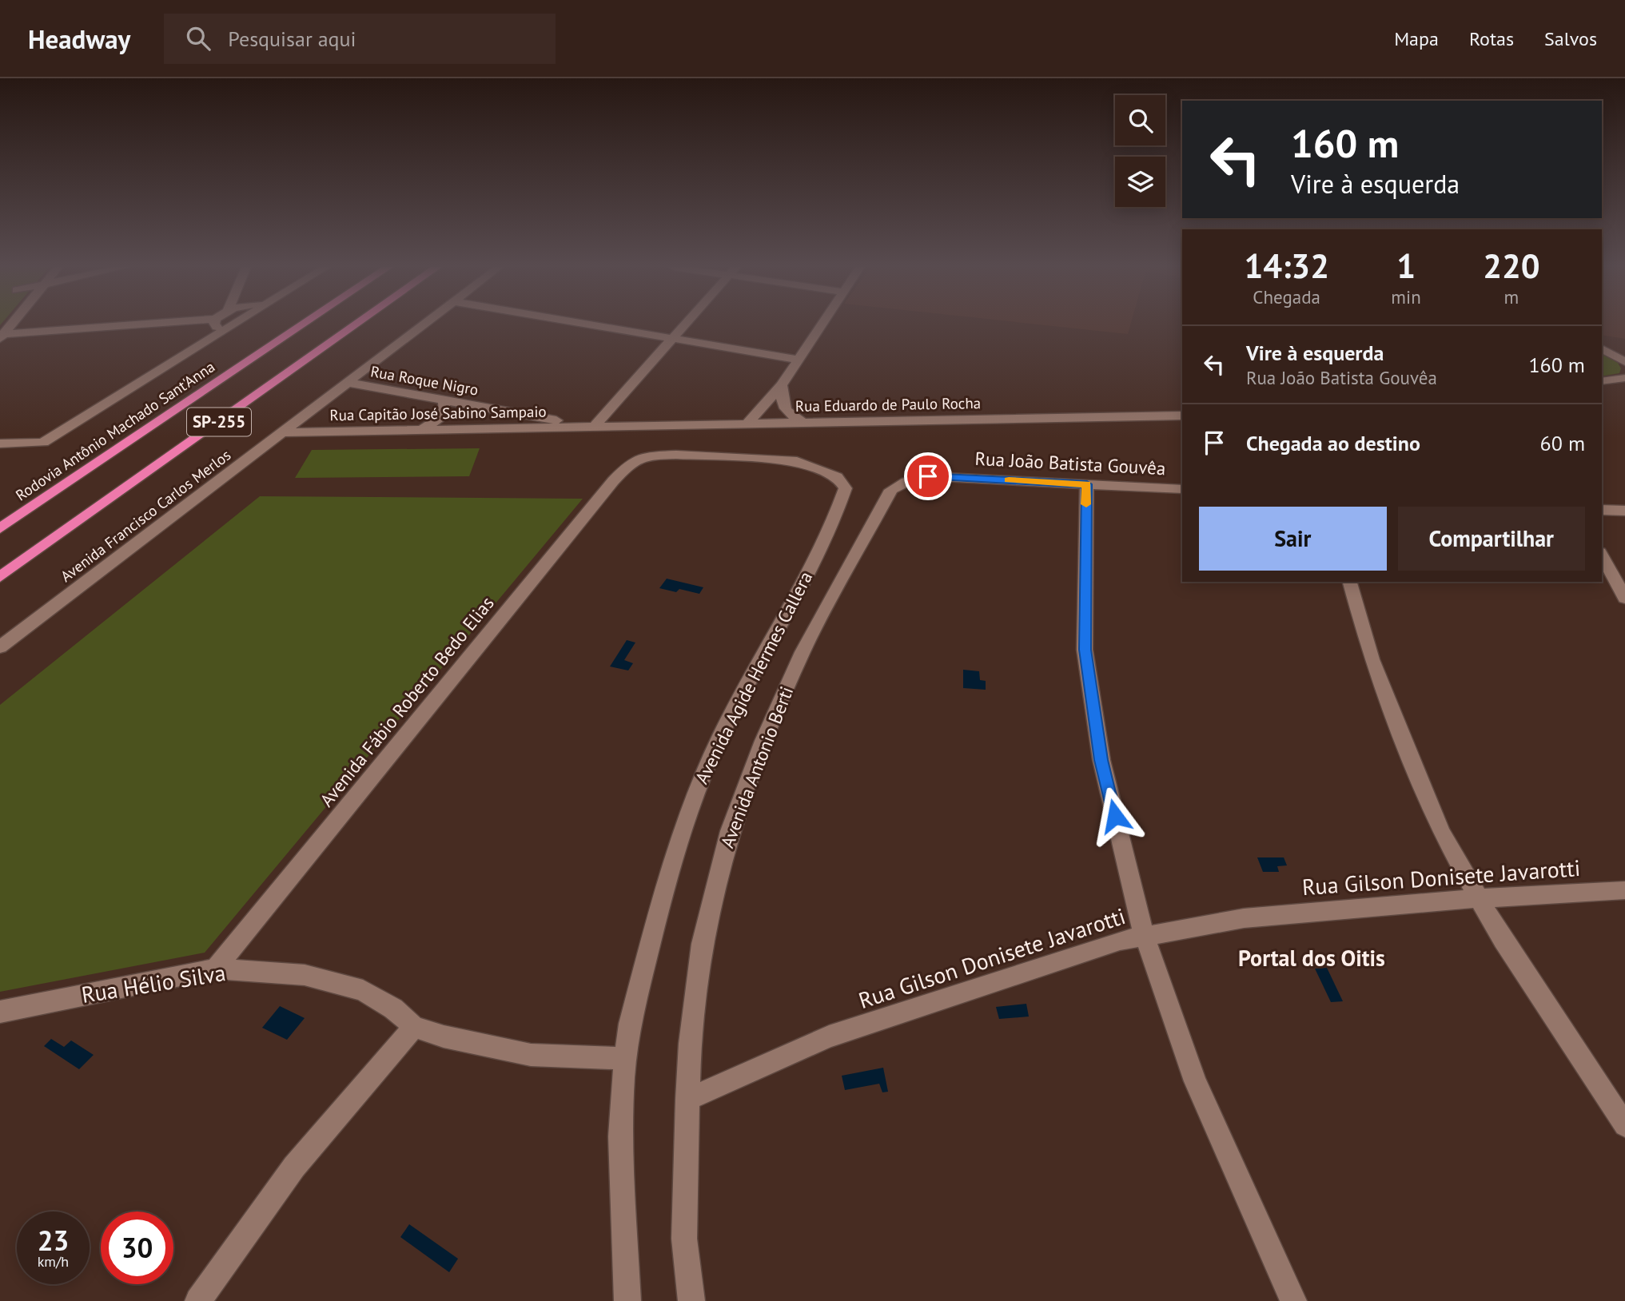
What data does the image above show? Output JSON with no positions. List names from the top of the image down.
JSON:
{
  "streets": {
    "highway": ["SP-255", "Rodovia Antônio Machado Sant'Anna"],
    "street": [
      "Rua Roque Nigro",
      "Rua Eduardo de Paulo Rocha",
      "Rua Capitão José Sabino Sampaio",
      "Rua João Batista Gouvêa",
      "Avenida Francisco Carlos Merlos",
      "Avenida Agide Hermes Callera",
      "Avenida Fábio Roberto Bedo Elias",
      "Avenida Antonio Berti",
      "Rua Gilson Donisete Javarotti",
      "Rua Hélio Silva"
    ]
  },
  "crossings": [
    ["Rua Roque Nigro", "Rua Eduardo de Paulo Rocha"],
    ["Rua Roque Nigro", "Rua Capitão José Sabino Sampaio"],
    ["Rua Roque Nigro", "Avenida Francisco Carlos Merlos"],
    ["Rua Eduardo de Paulo Rocha", "Rua Capitão José Sabino Sampaio"],
    ["Rua Capitão José Sabino Sampaio", "Avenida Francisco Carlos Merlos"],
    ["Rua João Batista Gouvêa", "Avenida Antonio Berti"],
    ["Avenida Agide Hermes Callera", "Avenida Fábio Roberto Bedo Elias"],
    ["Avenida Agide Hermes Callera", "Rua Hélio Silva"],
    ["Avenida Fábio Roberto Bedo Elias", "Rua Hélio Silva"],
    ["Avenida Antonio Berti", "Rua Gilson Donisete Javarotti"]
  ],
  "districts": ["Portal dos Oitis"],
  "page": {
    "header": "Headway",
    "search": "Pesquisar aqui",
    "nav": ["Mapa", "Rotas", "Salvos"],
    "turn": ["160 m", "Vire à esquerda"],
    "eta": [
      "14:32",
      "Chegada",
      "1",
      "min",
      "220",
      "m"
    ],
    "list": [
      {
        "name": "Vire à esquerda",
        "note": "Rua João Batista Gouvêa",
        "value": "160 m"
      },
      {
        "name": "Chegada ao destino",
        "value": "60 m"
      }
    ],
    "buttons": ["Sair", "Compartilhar"],
    "speed": "23 km/h",
    "limit": "30"
  }
}
